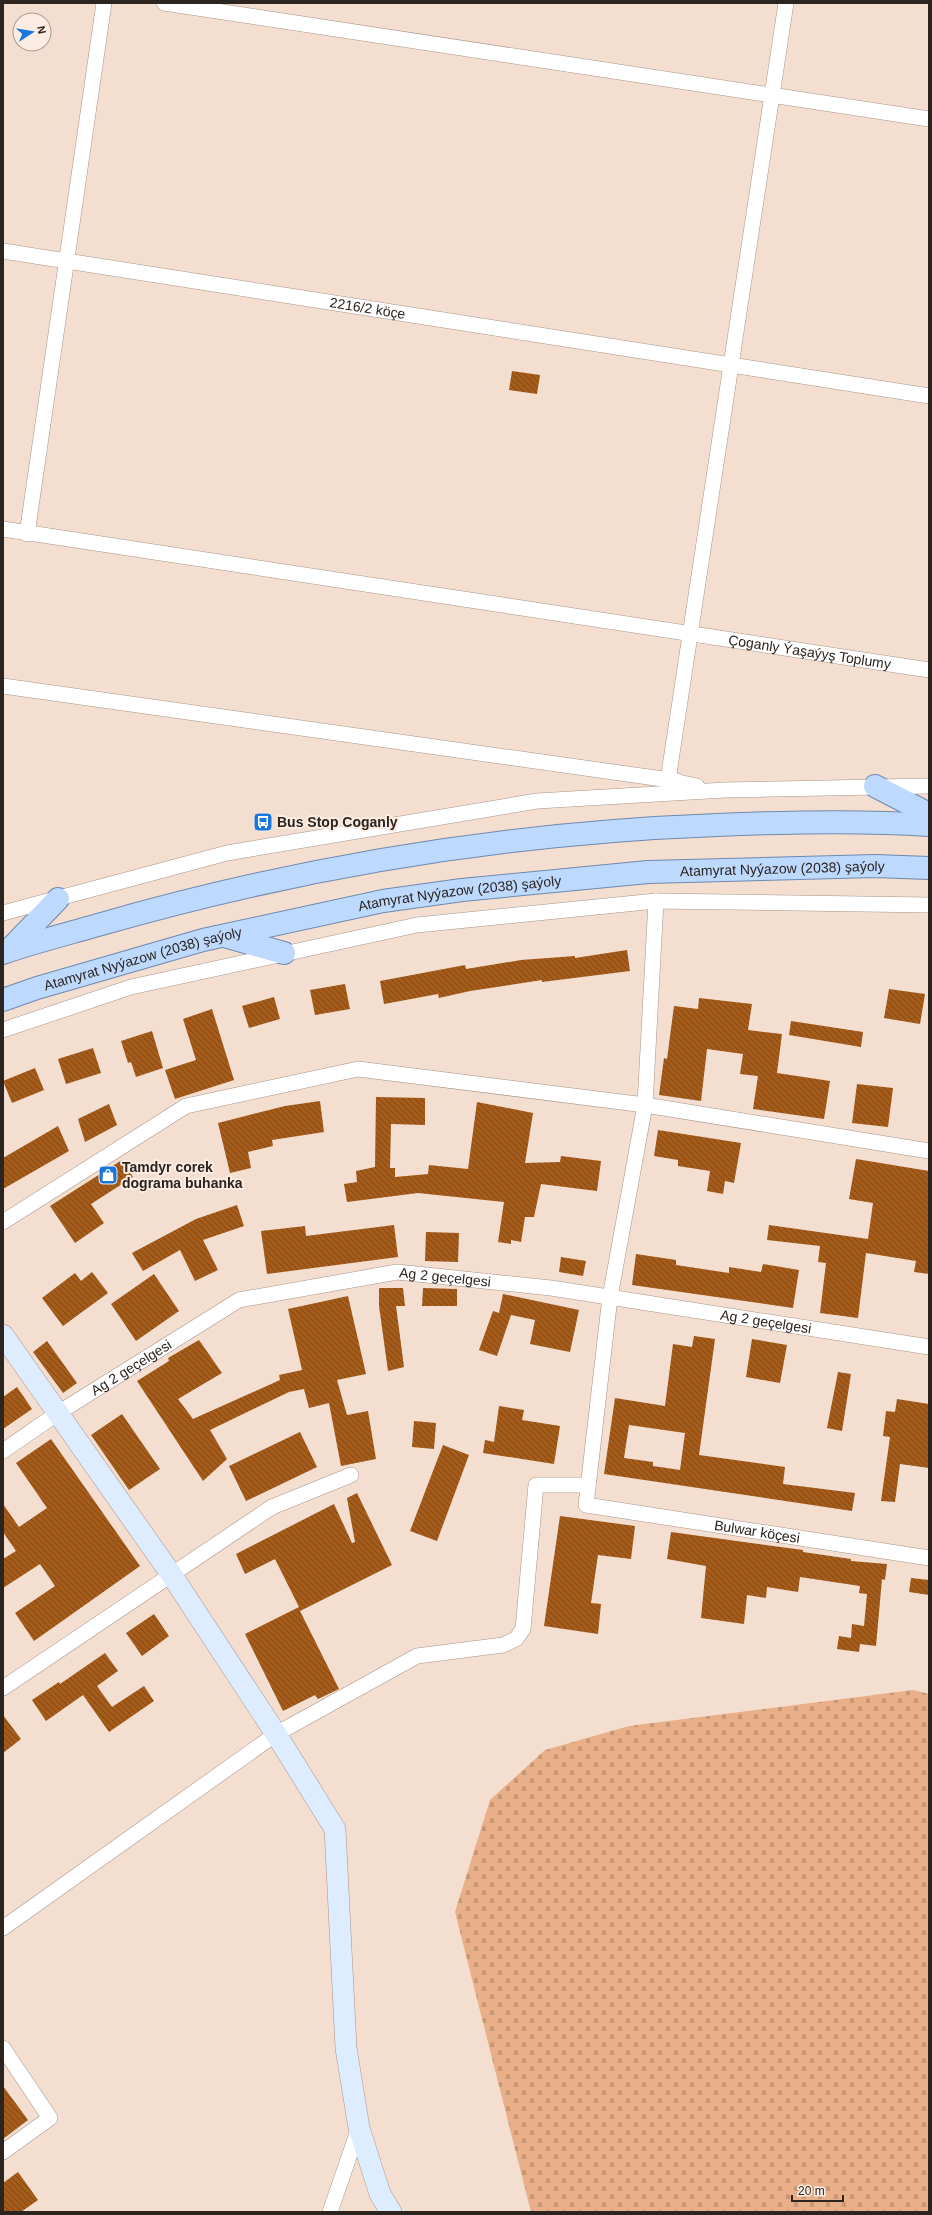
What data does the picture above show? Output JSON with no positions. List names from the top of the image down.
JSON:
{
  "streets": {
    "main road": ["Atamyrat Nyýazow (2038) şaýoly"],
    "street": [
      "2216/2 köçe",
      "Çoganly Ýaşaýyş Toplumy",
      "Ag 2 geçelgesi",
      "Bulwar köçesi"
    ]
  },
  "places": {
    "bus stop": ["Bus Stop Coganly"],
    "shop": ["Tamdyr corek dograma buhanka"]
  },
  "scale_bar": "20 m",
  "north": "right"
}
